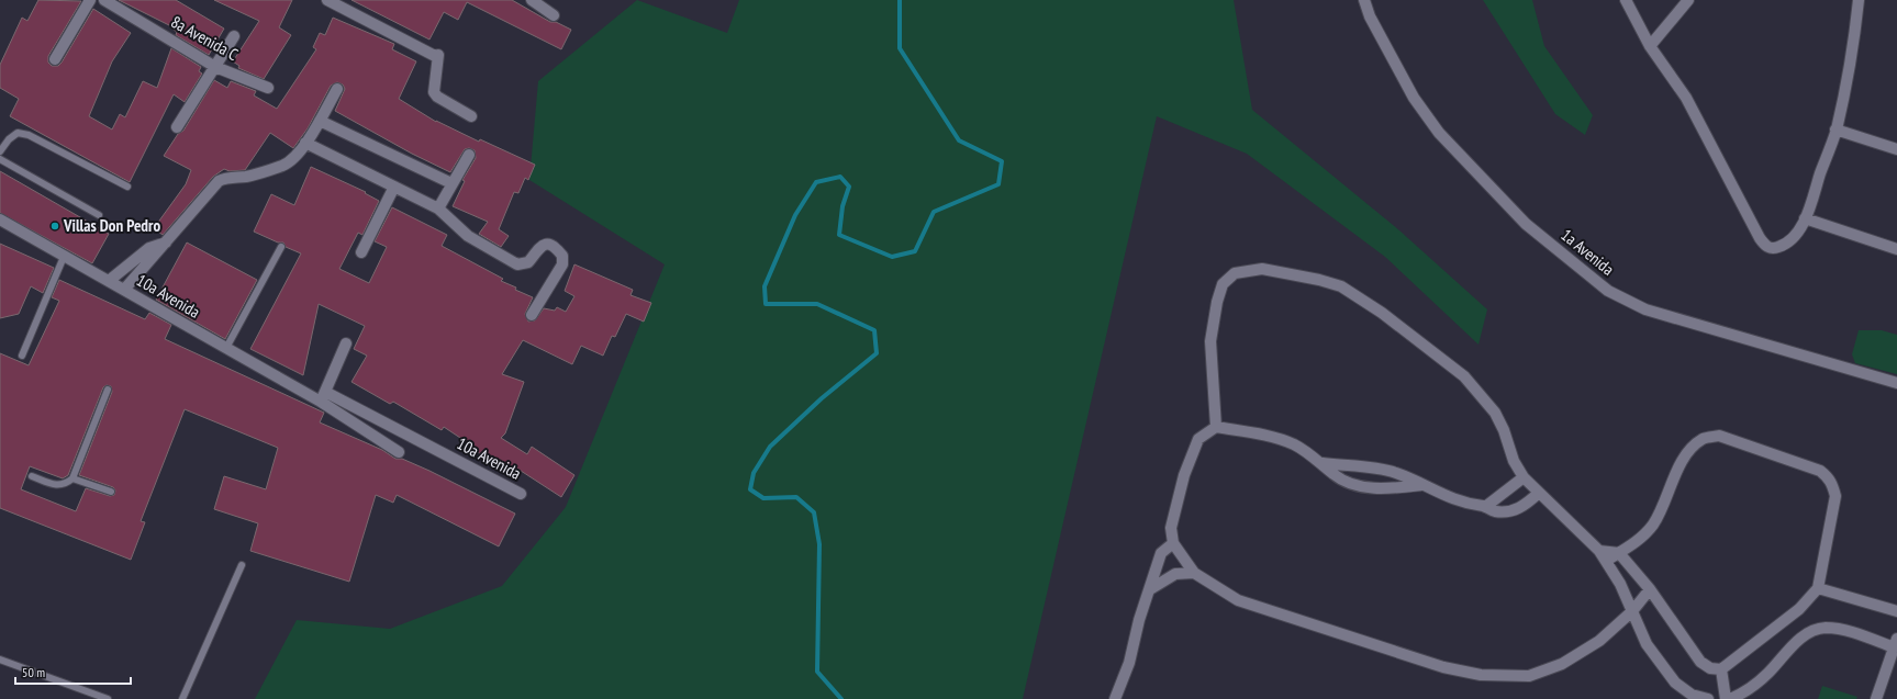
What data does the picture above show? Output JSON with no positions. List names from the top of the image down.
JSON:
{
  "streets": {
    "street": ["8a Avenida C", "1a Avenida", "10a Avenida"]
  },
  "places": ["Villas Don Pedro"],
  "scale_bar": "50 m"
}
